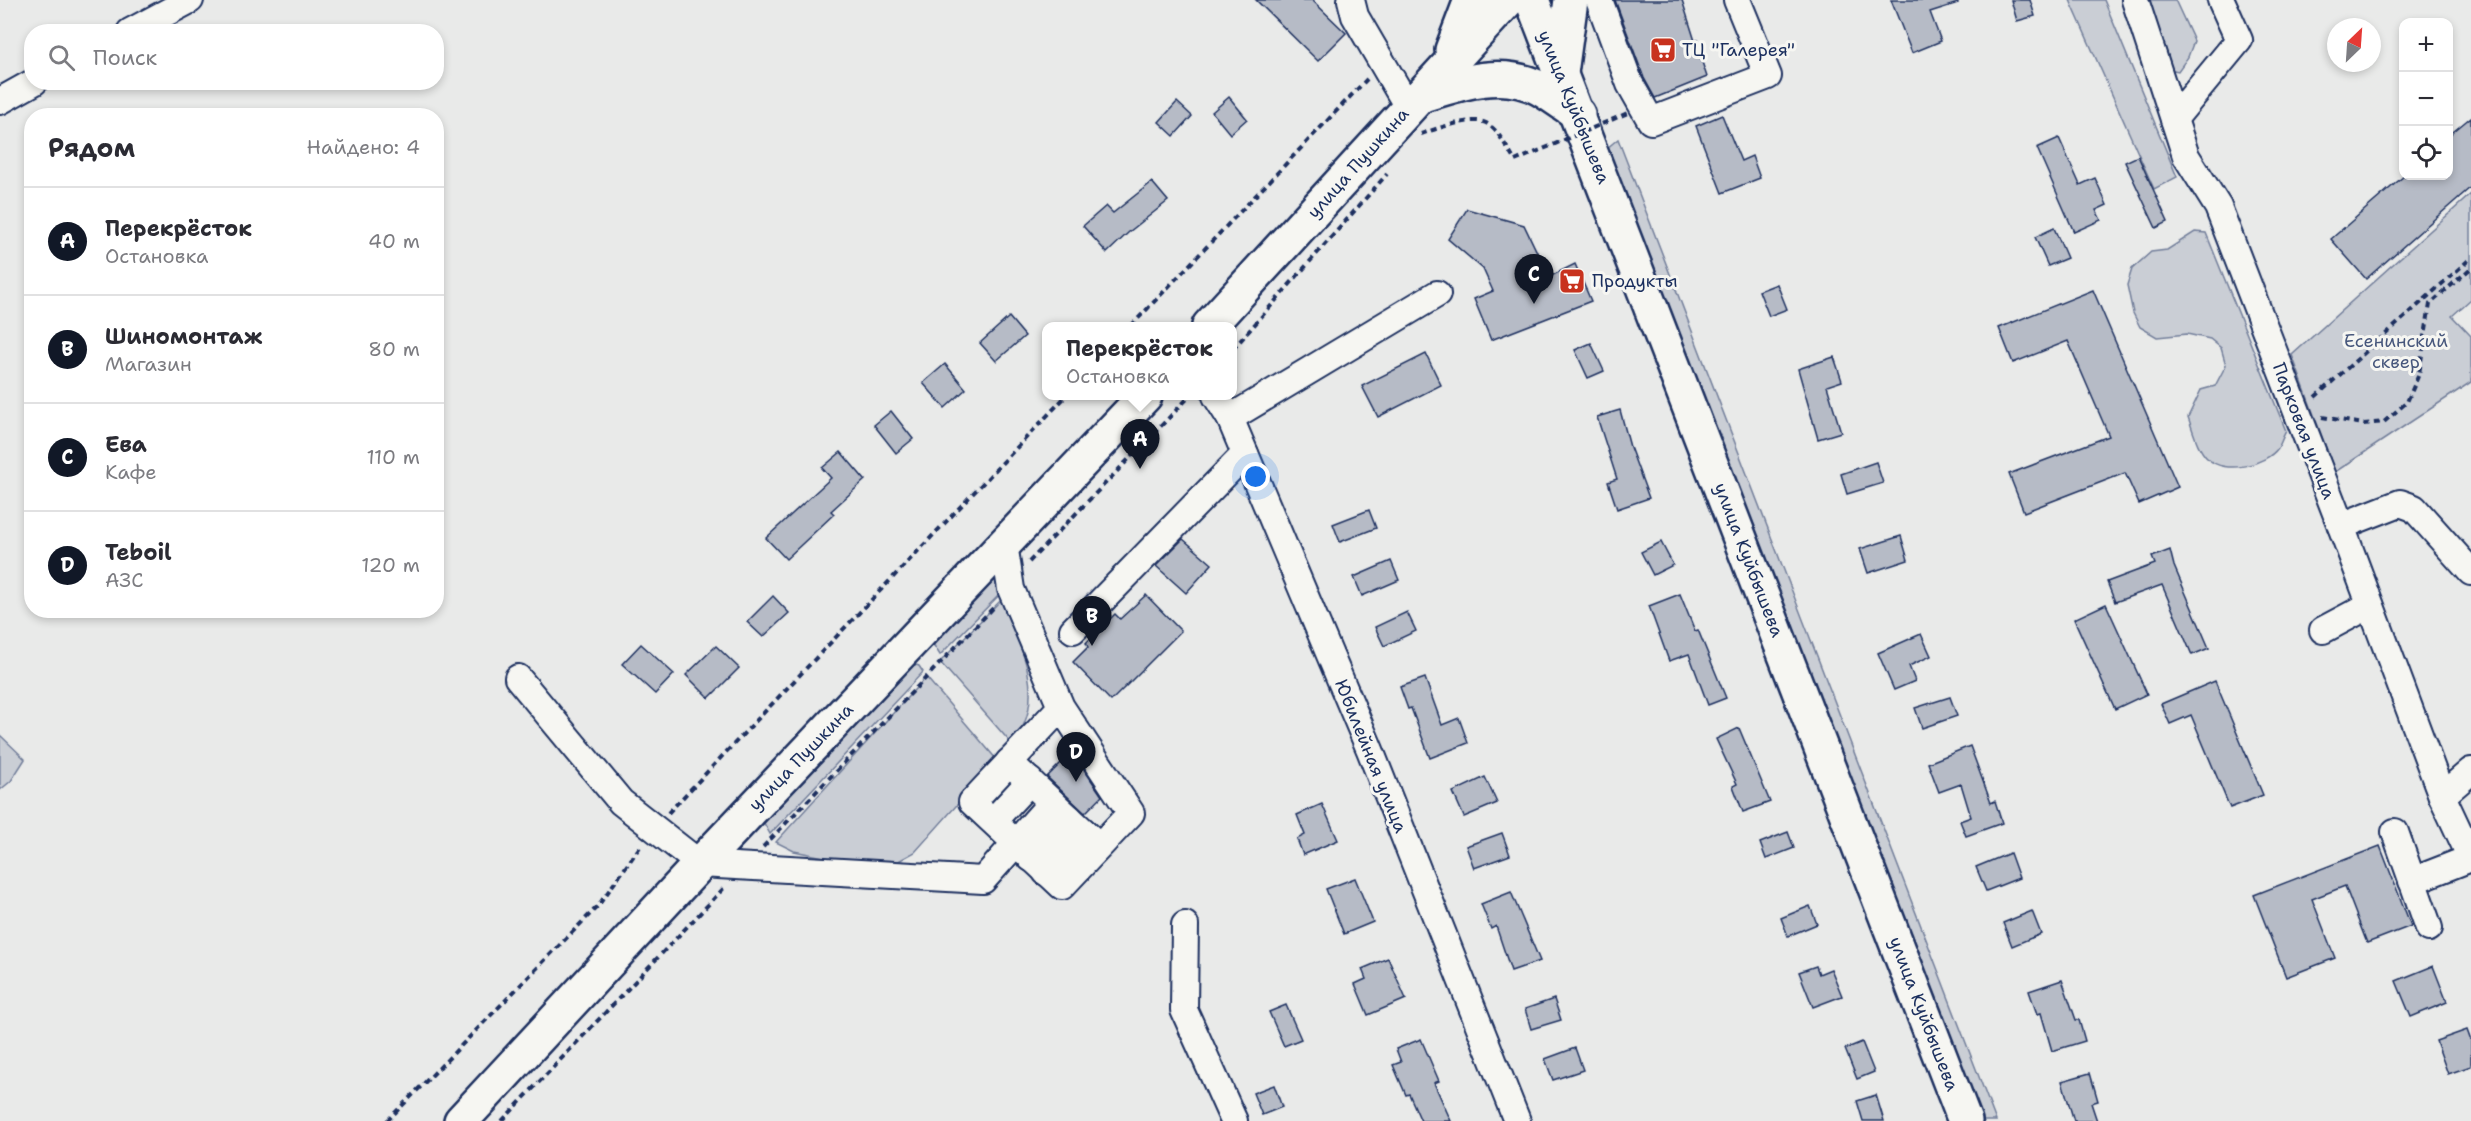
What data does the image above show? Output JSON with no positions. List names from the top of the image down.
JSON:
{
  "streets": {
    "main road": ["улица Куйбышева", "улица Пушкина"],
    "street": ["Парковая улица", "Юбилейная улица"]
  },
  "parks": ["Есенинский сквер"],
  "places": {
    "supermarket": ["ТЦ \"Галерея\"", "Продукты"]
  },
  "north": "top right",
  "page": {
    "map_buttons": ["+", "−"],
    "search": "Поиск",
    "heading": ["Рядом", "Найдено: 4"],
    "list": [
      {
        "mark": "A",
        "name": "Перекрёсток",
        "note": "Остановка",
        "value": "40 m"
      },
      {
        "mark": "B",
        "name": "Шиномонтаж",
        "note": "Магазин",
        "value": "80 m"
      },
      {
        "mark": "C",
        "name": "Ева",
        "note": "Кафе",
        "value": "110 m"
      },
      {
        "mark": "D",
        "name": "Teboil",
        "note": "АЗС",
        "value": "120 m"
      }
    ],
    "pins": [
      "C",
      "A",
      "B",
      "D"
    ],
    "popup": ["Перекрёсток", "Остановка"]
  }
}
